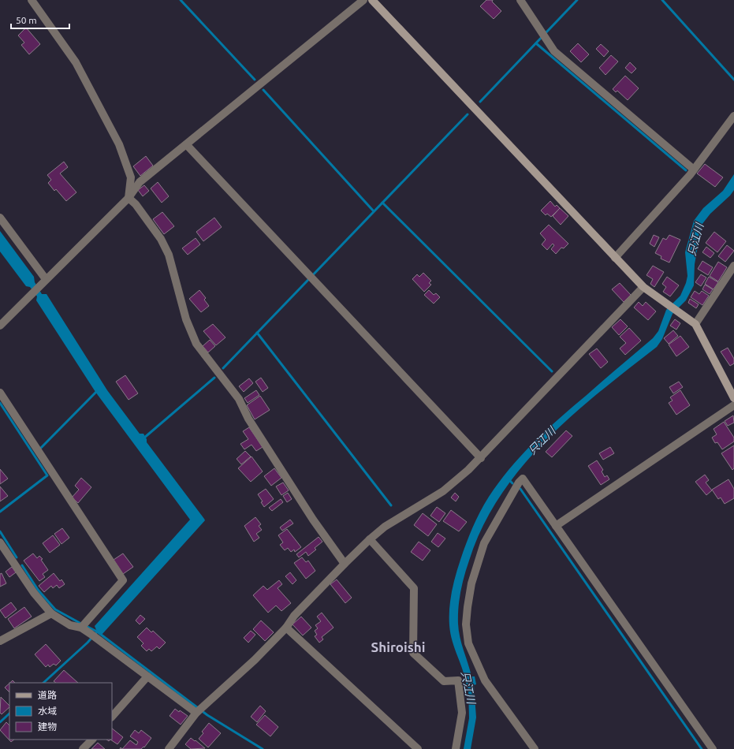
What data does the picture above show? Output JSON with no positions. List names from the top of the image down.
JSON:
{
  "districts": ["Shiroishi"],
  "water": ["只江川"],
  "legend": ["道路", "水域", "建物"],
  "scale_bar": "50 m"
}
